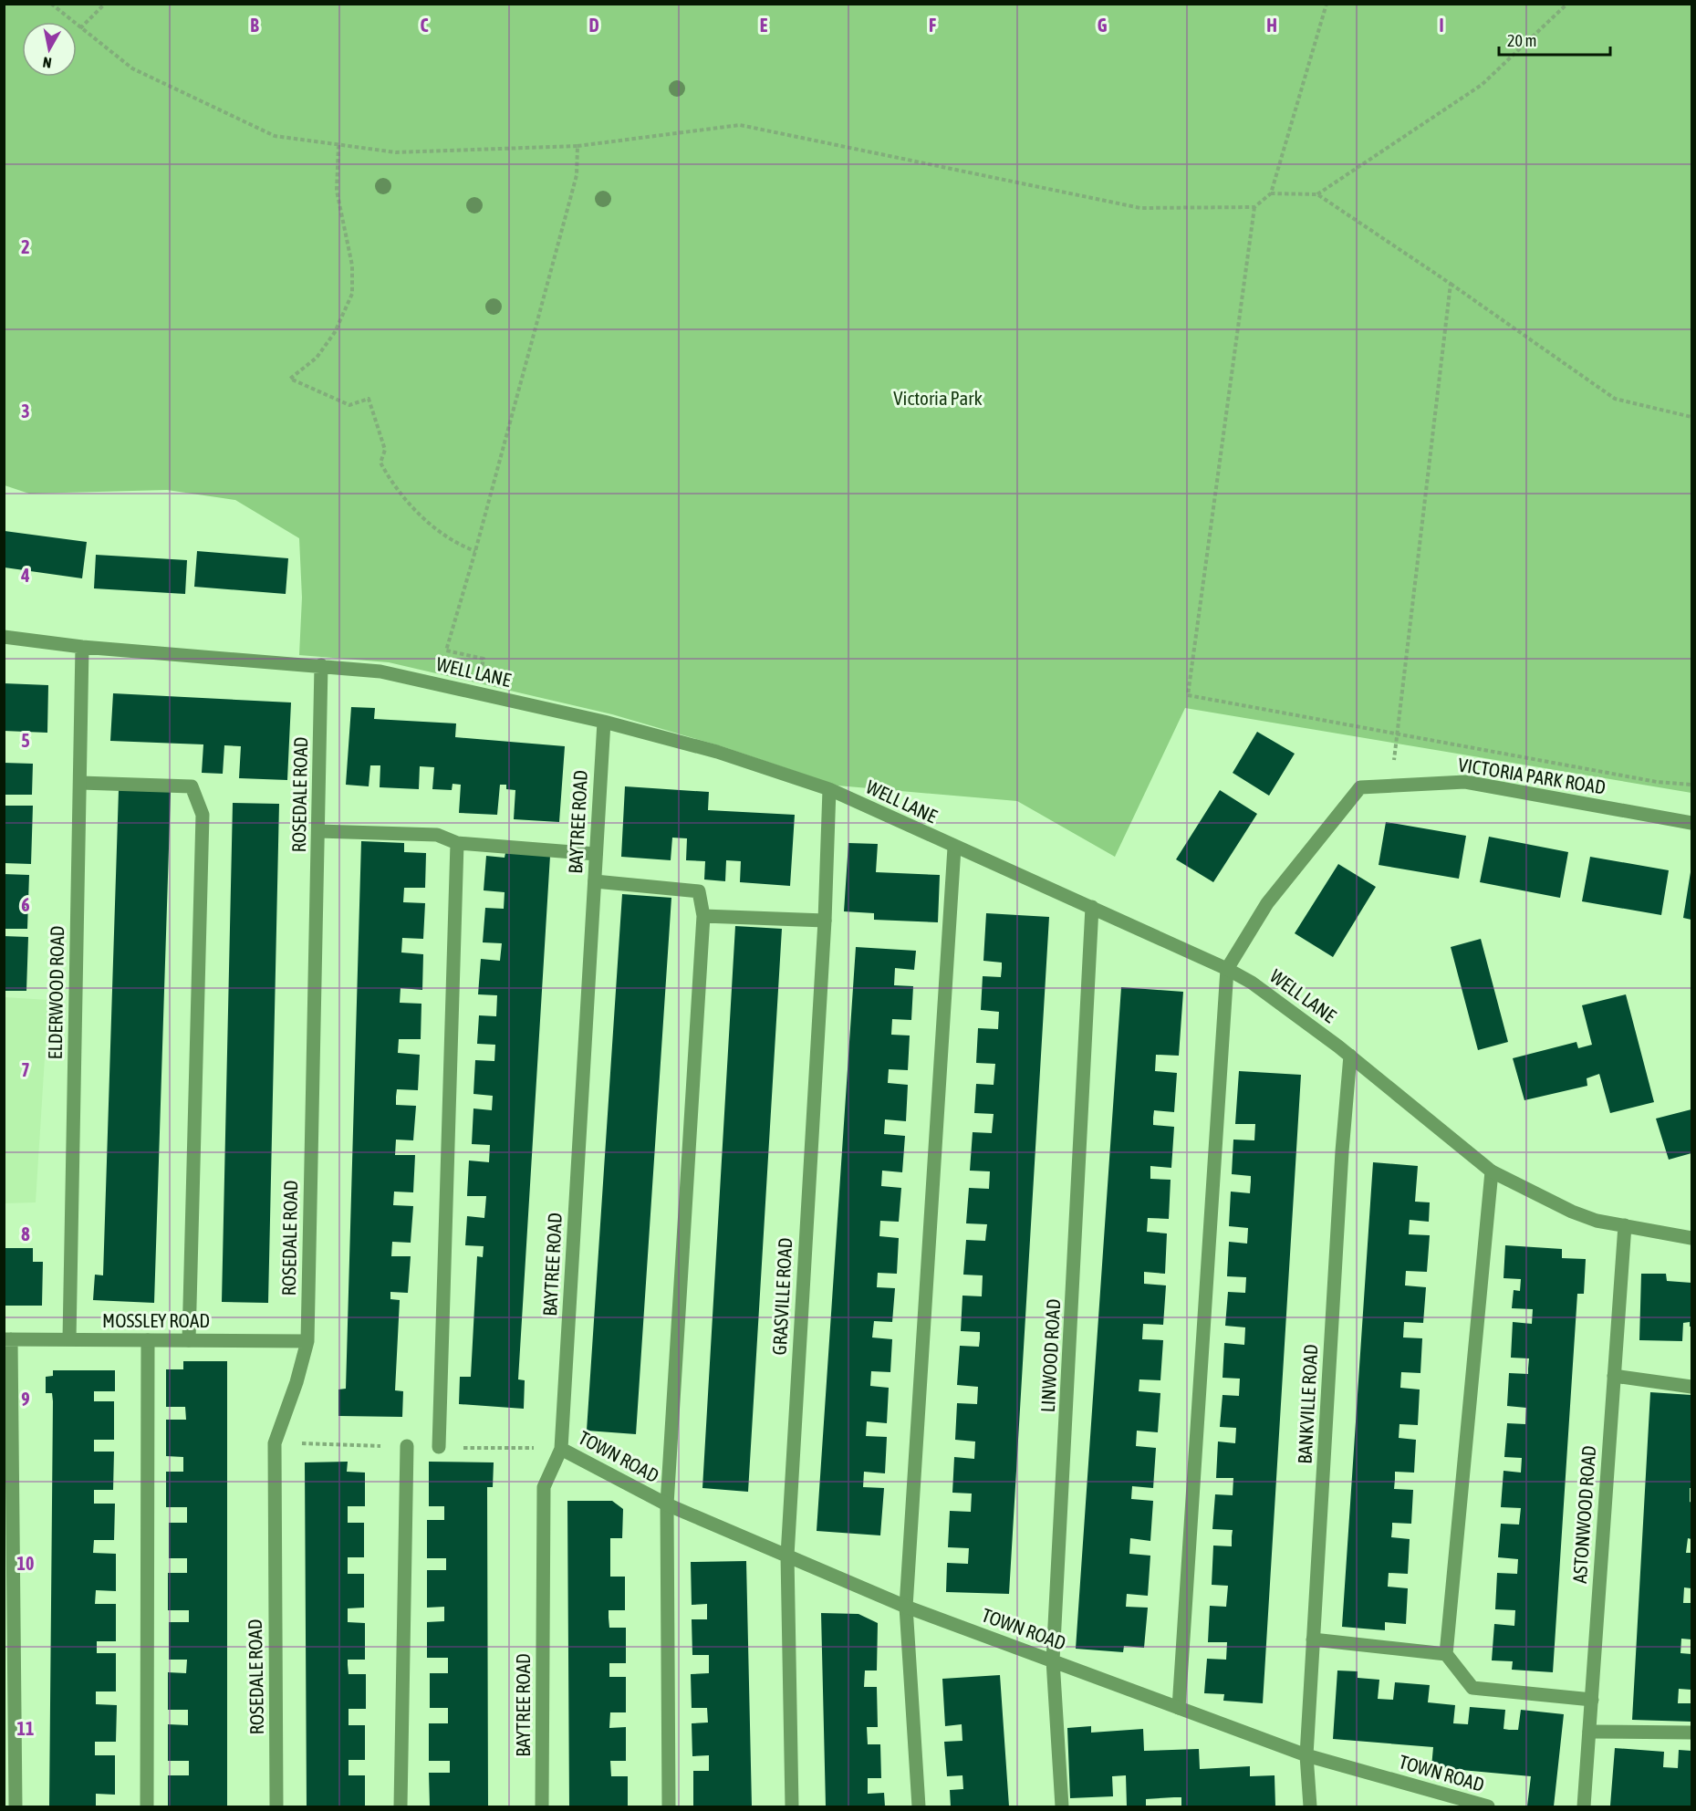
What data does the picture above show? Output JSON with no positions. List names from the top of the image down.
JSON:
{
  "streets": {
    "street": [
      "WELL LANE",
      "VICTORIA PARK ROAD",
      "ROSEDALE ROAD",
      "BAYTREE ROAD",
      "ELDERWOOD ROAD",
      "GRASVILLE ROAD",
      "MOSSLEY ROAD",
      "LINWOOD ROAD",
      "BANKVILLE ROAD",
      "TOWN ROAD",
      "ASTONWOOD ROAD"
    ]
  },
  "crossings": [
    ["WELL LANE", "VICTORIA PARK ROAD"],
    ["WELL LANE", "ROSEDALE ROAD"],
    ["WELL LANE", "BAYTREE ROAD"],
    ["WELL LANE", "ELDERWOOD ROAD"],
    ["WELL LANE", "GRASVILLE ROAD"],
    ["WELL LANE", "LINWOOD ROAD"],
    ["WELL LANE", "BANKVILLE ROAD"],
    ["WELL LANE", "ASTONWOOD ROAD"],
    ["ROSEDALE ROAD", "MOSSLEY ROAD"],
    ["BAYTREE ROAD", "TOWN ROAD"],
    ["ELDERWOOD ROAD", "MOSSLEY ROAD"],
    ["GRASVILLE ROAD", "TOWN ROAD"],
    ["LINWOOD ROAD", "TOWN ROAD"],
    ["BANKVILLE ROAD", "TOWN ROAD"]
  ],
  "parks": ["Victoria Park"],
  "scale_bar": "20 m",
  "north": "bottom",
  "grid": {
    "columns": [
      "B",
      "C",
      "D",
      "E",
      "F",
      "G",
      "H",
      "I"
    ],
    "rows": [
      "2",
      "3",
      "4",
      "5",
      "6",
      "7",
      "8",
      "9",
      "10",
      "11"
    ]
  }
}
